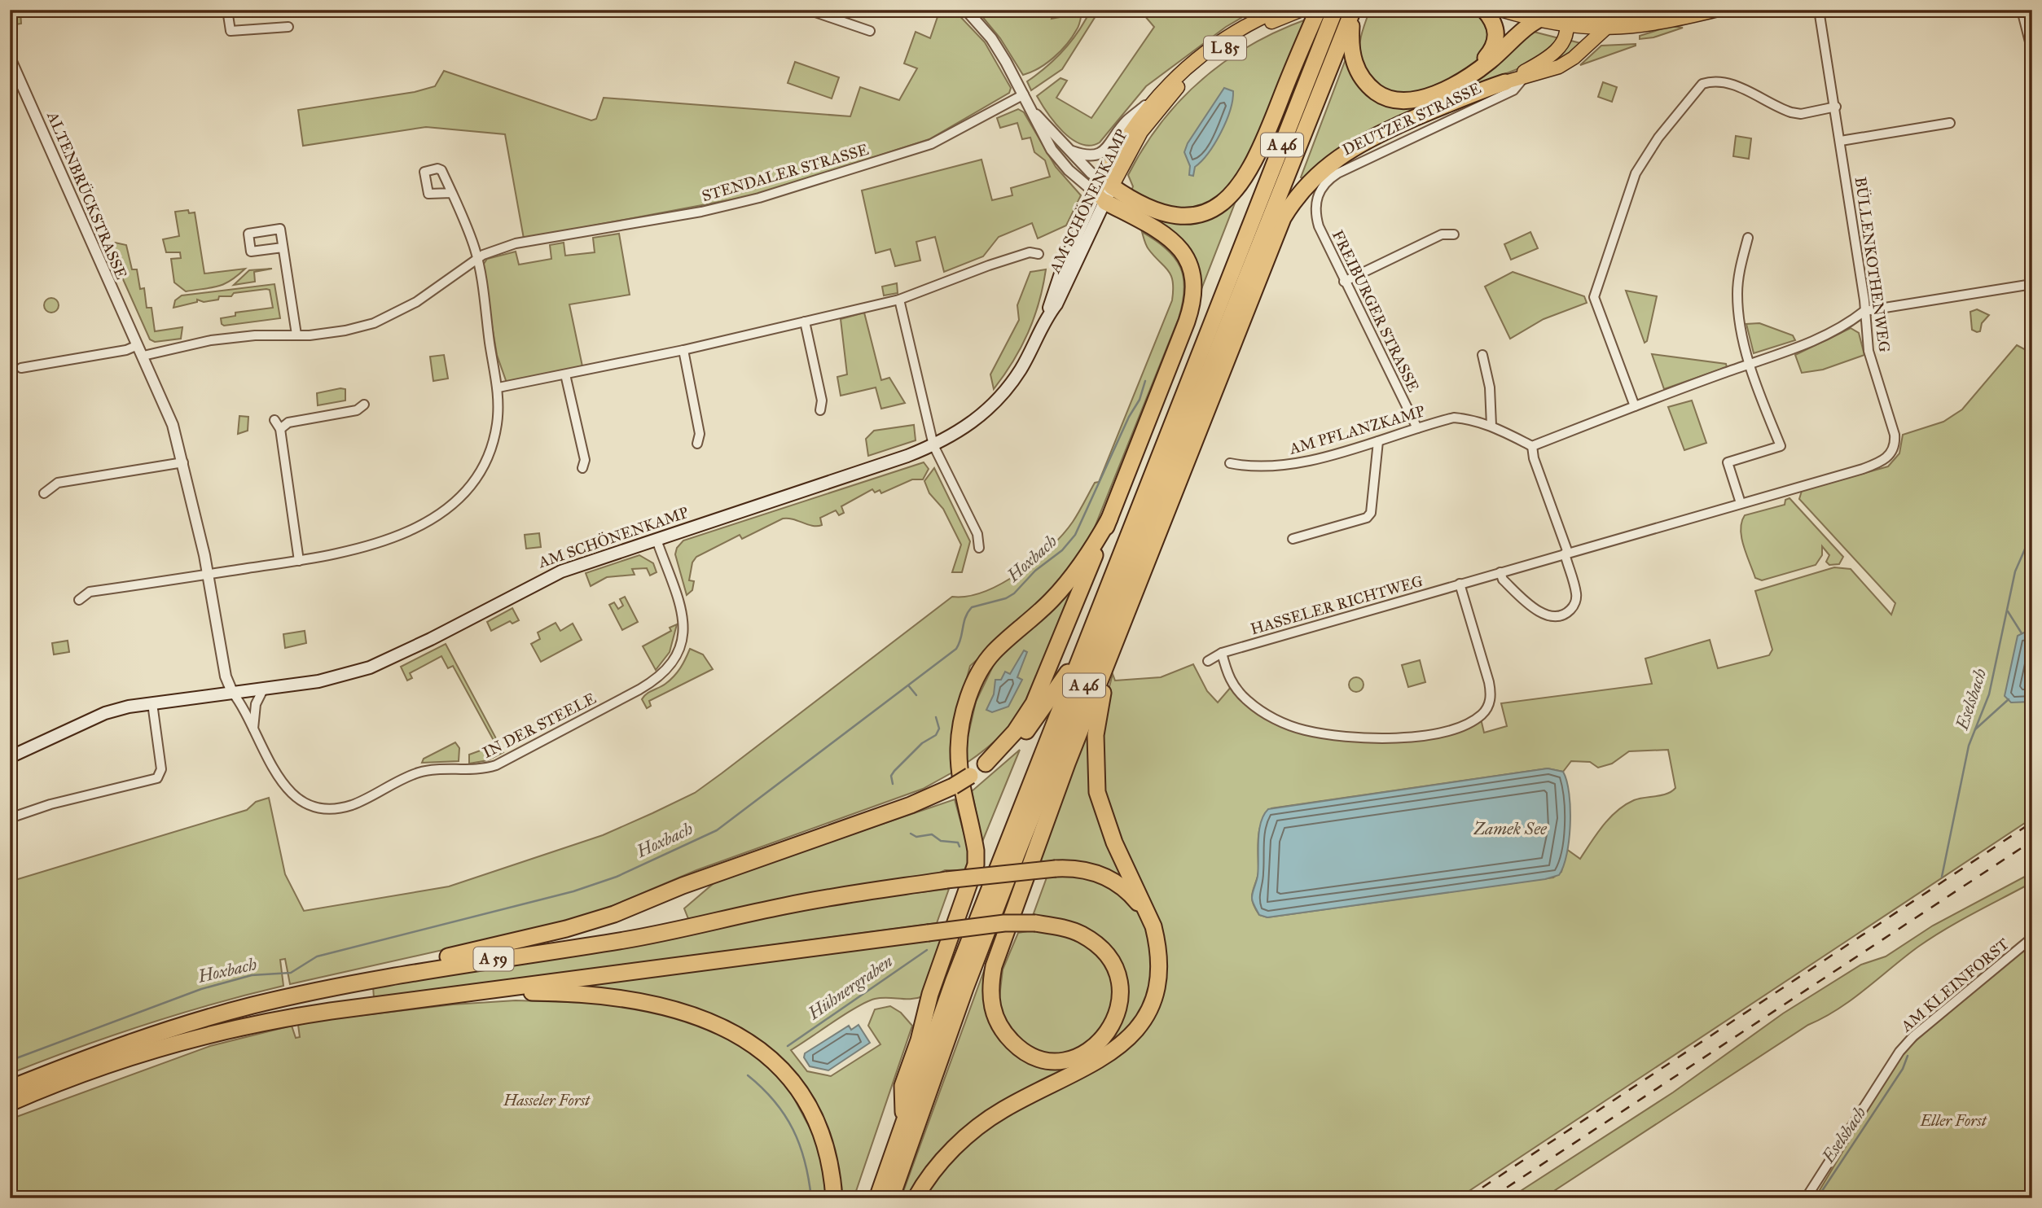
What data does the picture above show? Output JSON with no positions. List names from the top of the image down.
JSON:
{
  "streets": {
    "highway": ["A 46", "A 59"],
    "main road": ["L 85", "AM SCHÖNENKAMP"],
    "street": [
      "DEUTZER STRASSE",
      "STENDALER STRASSE",
      "ALTENBRÜCKSTRASSE",
      "BÜLLENKOTHENWEG",
      "FREIBURGER STRASSE",
      "AM PFLANZKAMP",
      "HASSELER RICHTWEG",
      "IN DER STEELE",
      "AM KLEINFORST"
    ]
  },
  "crossings": [
    ["DEUTZER STRASSE", "FREIBURGER STRASSE"],
    ["STENDALER STRASSE", "ALTENBRÜCKSTRASSE"],
    ["ALTENBRÜCKSTRASSE", "AM SCHÖNENKAMP"],
    ["ALTENBRÜCKSTRASSE", "IN DER STEELE"],
    ["AM SCHÖNENKAMP", "IN DER STEELE"],
    ["BÜLLENKOTHENWEG", "HASSELER RICHTWEG"],
    ["FREIBURGER STRASSE", "AM PFLANZKAMP"]
  ],
  "water": [
    "Hoxbach",
    "Eselsbach",
    "Zamek See",
    "Hühnergraben"
  ],
  "parks": ["Hasseler Forst", "Eller Forst"]
}
